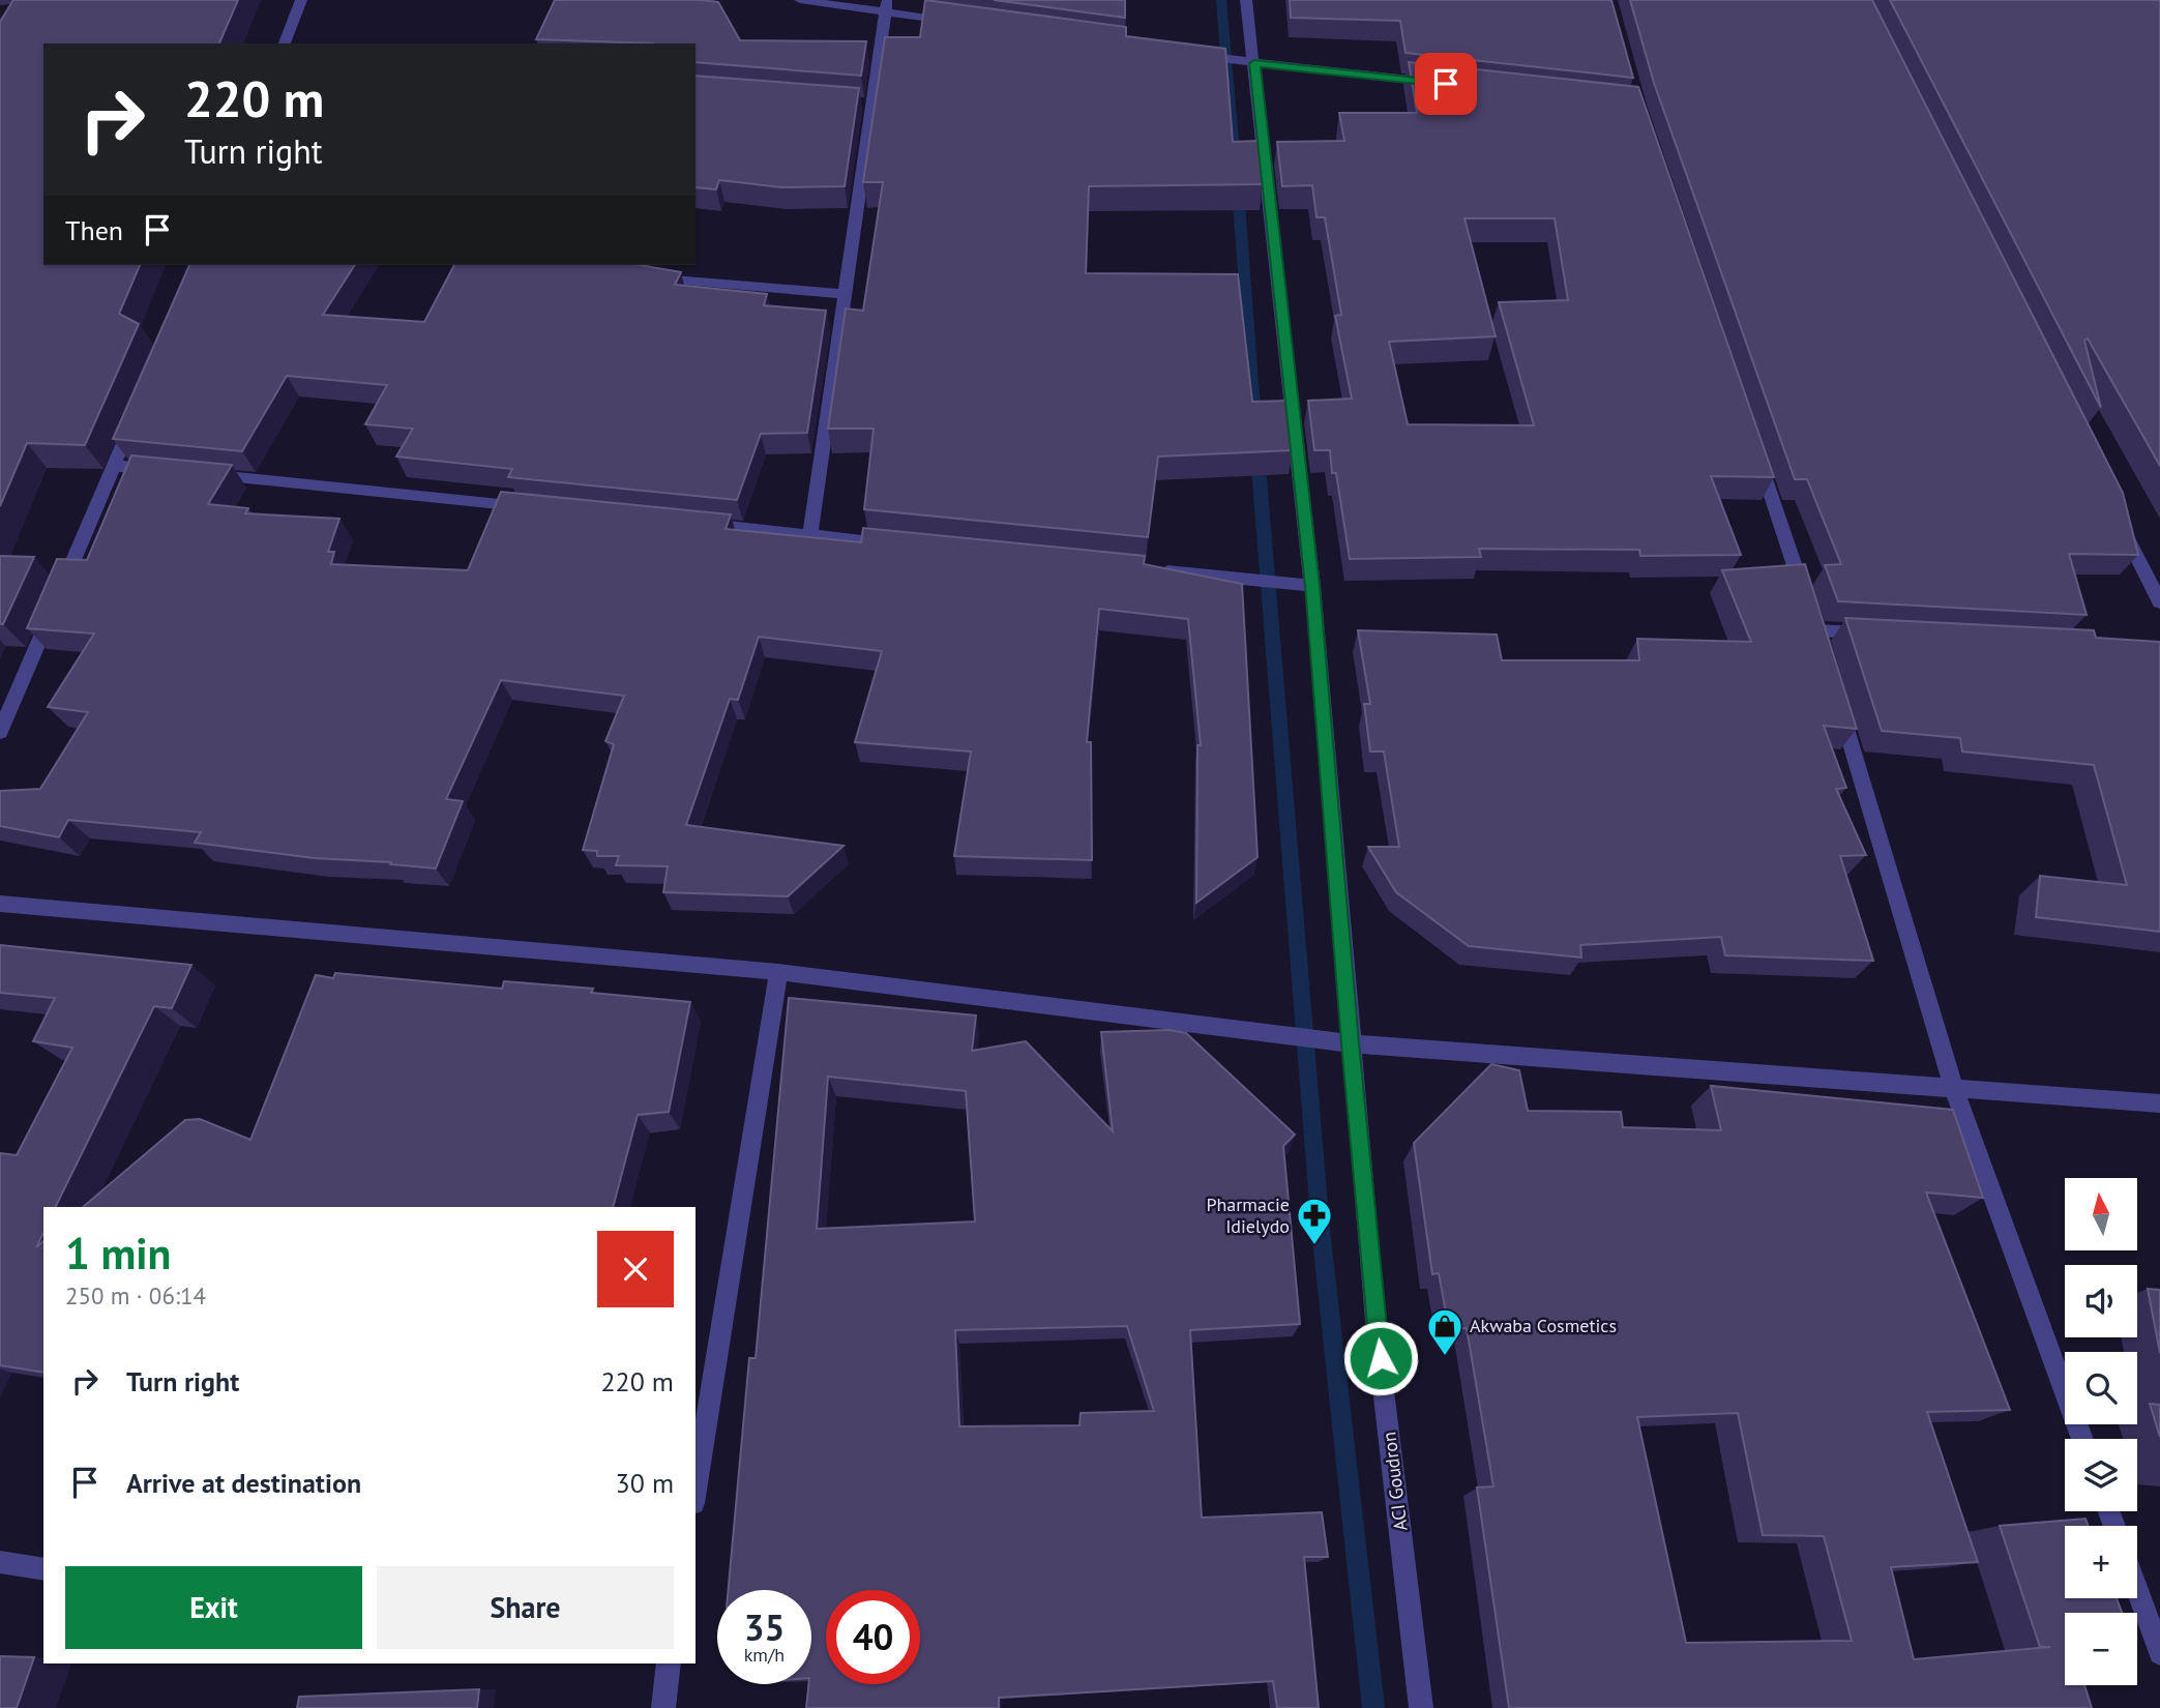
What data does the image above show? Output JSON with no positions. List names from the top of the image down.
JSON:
{
  "streets": {
    "street": ["ACI Goudron"]
  },
  "places": {
    "pharmacy": ["Pharmacie Idielydo"],
    "shop": ["Akwaba Cosmetics"]
  },
  "north": "top",
  "page": {
    "turn": ["220 m", "Turn right"],
    "then": "Then",
    "map_buttons": ["+", "−"],
    "heading": ["1 min", "250 m · 06:14"],
    "list": [
      {
        "name": "Turn right",
        "value": "220 m"
      },
      {
        "name": "Arrive at destination",
        "value": "30 m"
      }
    ],
    "buttons": ["Exit", "Share"],
    "speed": "35 km/h",
    "limit": "40"
  }
}
